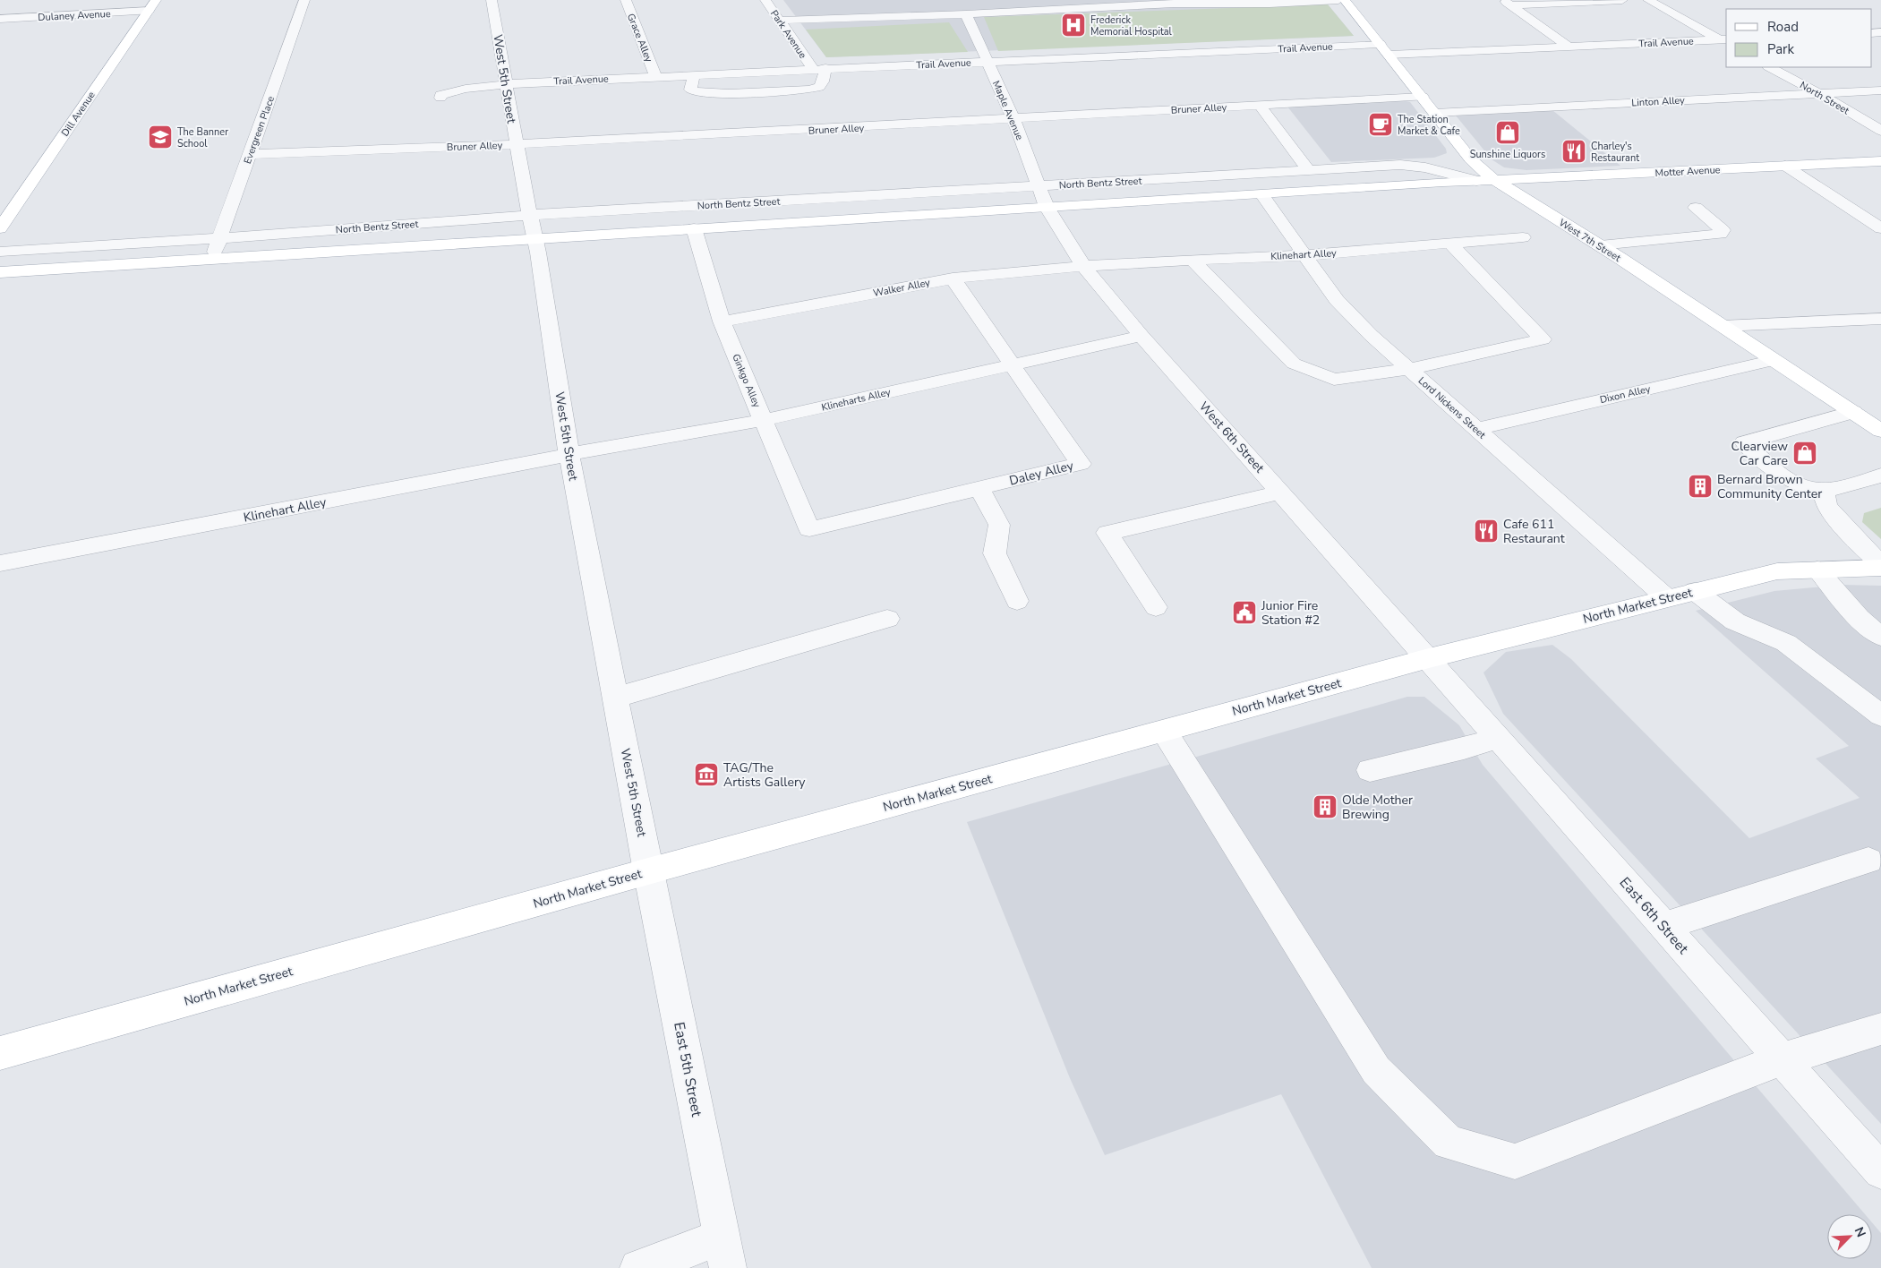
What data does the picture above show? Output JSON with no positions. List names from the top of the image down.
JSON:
{
  "streets": {
    "main road": [
      "Dill Avenue",
      "Motter Avenue",
      "North Bentz Street",
      "West 7th Street",
      "North Market Street"
    ],
    "street": [
      "Dulaney Avenue",
      "Park Avenue",
      "Grace Alley",
      "Trail Avenue",
      "West 5th Street",
      "North Street",
      "Linton Alley",
      "Bruner Alley",
      "Maple Avenue",
      "Evergreen Place",
      "Klinehart Alley",
      "Walker Alley",
      "Ginkgo Alley",
      "Dixon Alley",
      "Klineharts Alley",
      "Lord Nickens Street",
      "West 6th Street",
      "Daley Alley",
      "East 6th Street",
      "East 5th Street"
    ]
  },
  "crossings": [
    ["Dulaney Avenue", "Dill Avenue"],
    ["Park Avenue", "Trail Avenue"],
    ["Grace Alley", "Trail Avenue"],
    ["Trail Avenue", "West 5th Street"],
    ["Trail Avenue", "Maple Avenue"],
    ["Trail Avenue", "West 7th Street"],
    ["West 5th Street", "Bruner Alley"],
    ["West 5th Street", "North Bentz Street"],
    ["West 5th Street", "Klinehart Alley"],
    ["West 5th Street", "Klineharts Alley"],
    ["West 5th Street", "North Market Street"],
    ["West 5th Street", "East 5th Street"],
    ["North Street", "Linton Alley"],
    ["Linton Alley", "West 7th Street"],
    ["Bruner Alley", "Maple Avenue"],
    ["Bruner Alley", "Evergreen Place"],
    ["Bruner Alley", "West 7th Street"],
    ["Maple Avenue", "North Bentz Street"],
    ["Maple Avenue", "West 6th Street"],
    ["Evergreen Place", "North Bentz Street"],
    ["Motter Avenue", "North Bentz Street"],
    ["Motter Avenue", "West 7th Street"],
    ["North Bentz Street", "West 7th Street"],
    ["North Bentz Street", "Ginkgo Alley"],
    ["North Bentz Street", "Lord Nickens Street"],
    ["North Bentz Street", "West 6th Street"],
    ["West 7th Street", "Dixon Alley"],
    ["Klinehart Alley", "Walker Alley"],
    ["Klinehart Alley", "Klineharts Alley"],
    ["Klinehart Alley", "Lord Nickens Street"],
    ["Klinehart Alley", "West 6th Street"],
    ["Walker Alley", "Ginkgo Alley"],
    ["Walker Alley", "West 6th Street"],
    ["Walker Alley", "Daley Alley"],
    ["Ginkgo Alley", "Klineharts Alley"],
    ["Ginkgo Alley", "Daley Alley"],
    ["Dixon Alley", "Lord Nickens Street"],
    ["Klineharts Alley", "West 6th Street"],
    ["Klineharts Alley", "Daley Alley"],
    ["Lord Nickens Street", "North Market Street"],
    ["West 6th Street", "North Market Street"],
    ["West 6th Street", "East 6th Street"],
    ["North Market Street", "East 6th Street"],
    ["North Market Street", "East 5th Street"]
  ],
  "places": {
    "hospital": ["Frederick Memorial Hospital"],
    "cafe": ["The Station Market & Cafe"],
    "shop": ["Sunshine Liquors", "Clearview Car Care"],
    "school or university": ["The Banner School"],
    "restaurant": ["Charley's Restaurant", "Cafe 611 Restaurant"],
    "building": ["Bernard Brown Community Center", "Olde Mother Brewing"],
    "public building": ["Junior Fire Station #2"],
    "museum": ["TAG/The Artists Gallery"]
  },
  "legend": ["Road", "Park"],
  "north": "top right"
}
